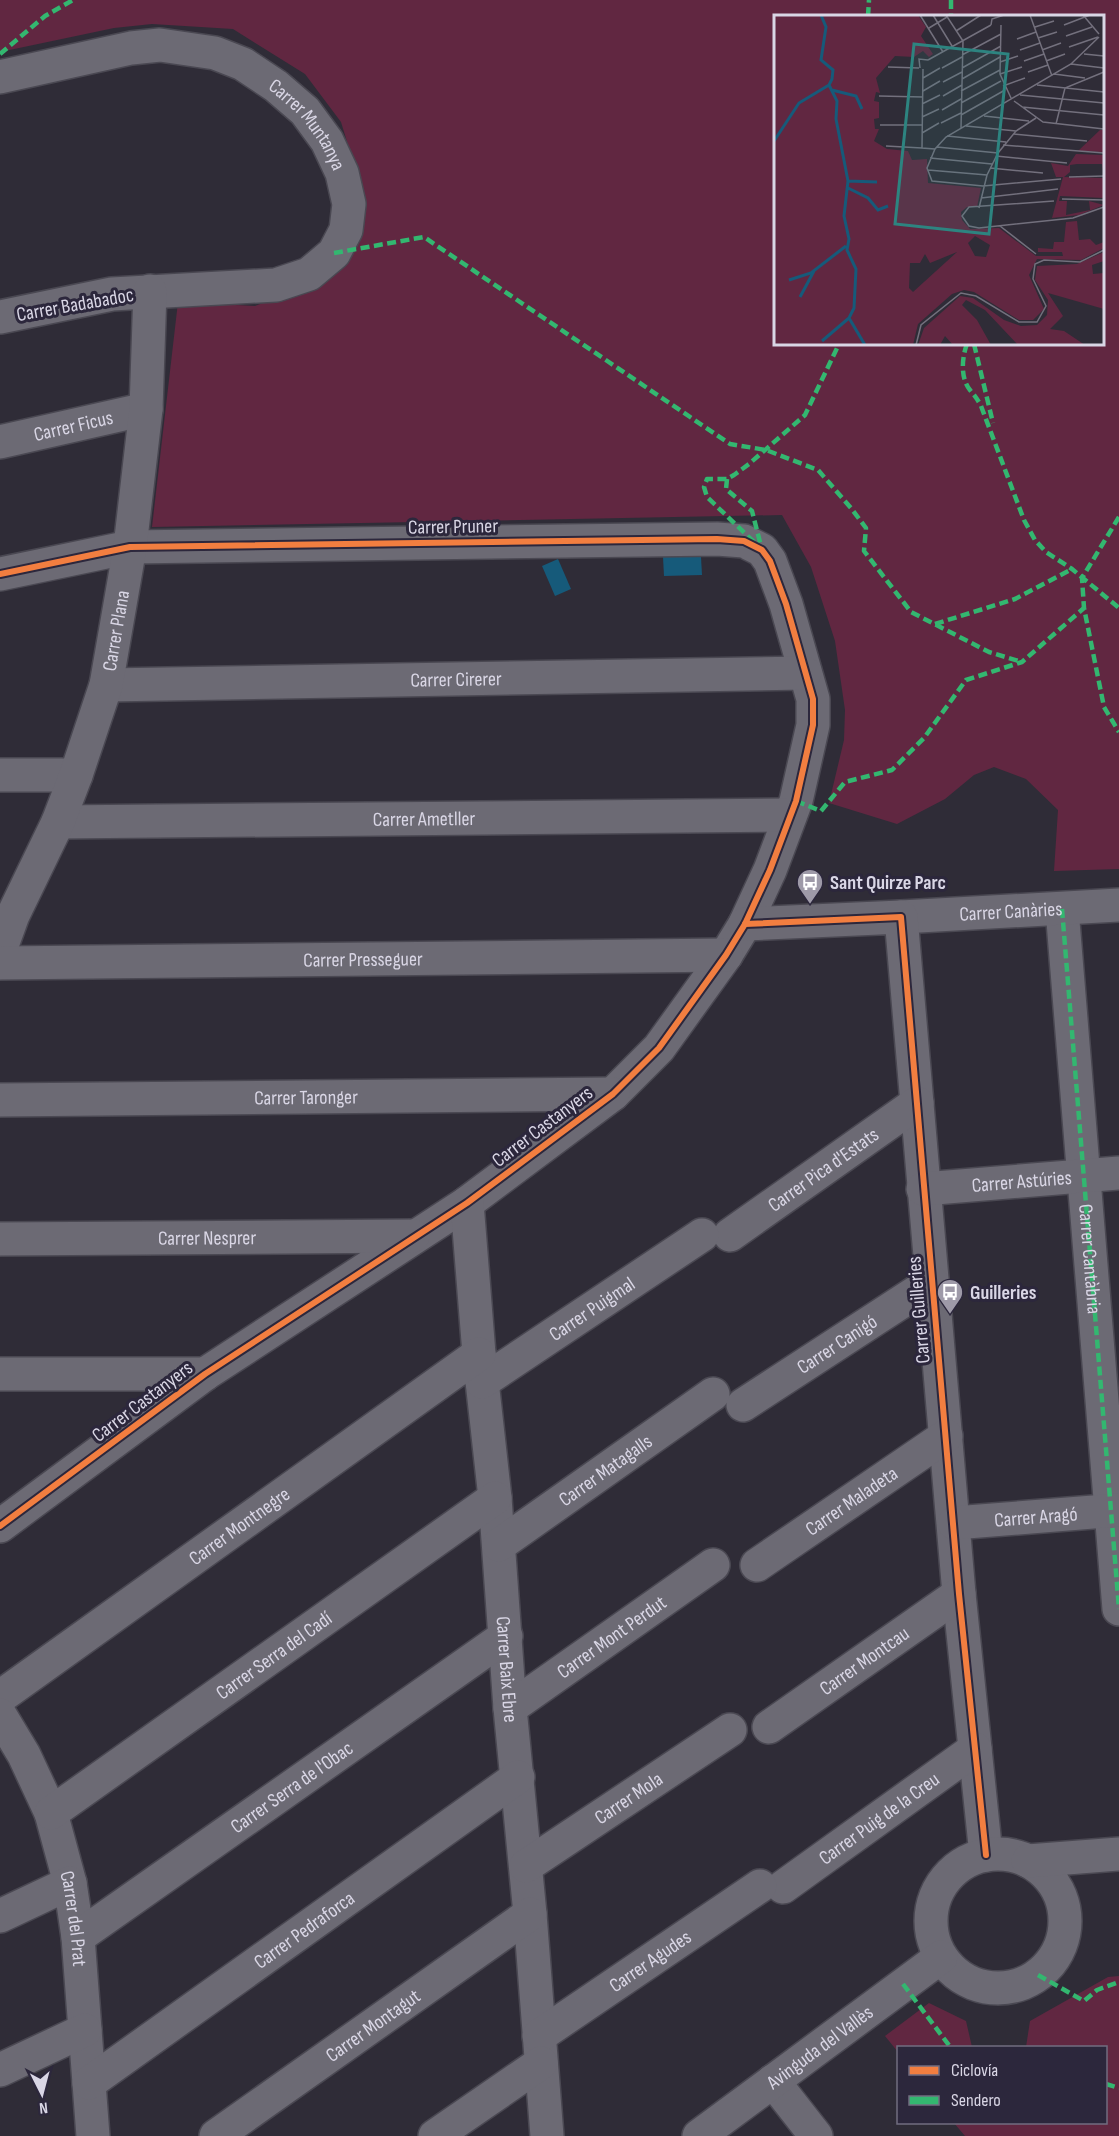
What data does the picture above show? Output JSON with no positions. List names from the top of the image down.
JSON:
{
  "streets": {
    "street": [
      "Carrer Muntanya",
      "Carrer Badabadoc",
      "Carrer Ficus",
      "Carrer Pruner",
      "Carrer Plana",
      "Carrer Cirerer",
      "Carrer Ametller",
      "Carrer Canàries",
      "Carrer Presseguer",
      "Carrer Taronger",
      "Carrer Castanyers",
      "Carrer Pica d'Estats",
      "Carrer Astúries",
      "Carrer Nesprer",
      "Carrer Cantàbria",
      "Carrer Puigmal",
      "Carrer Guilleries",
      "Carrer Canigó",
      "Carrer Matagalls",
      "Carrer Maladeta",
      "Carrer Aragó",
      "Carrer Montnegre",
      "Carrer Mont Perdut",
      "Carrer Serra del Cadí",
      "Carrer Montcau",
      "Carrer Baix Ebre",
      "Carrer Serra de l'Obac",
      "Carrer Mola",
      "Carrer Puig de la Creu",
      "Carrer del Prat",
      "Carrer Pedraforca",
      "Carrer Agudes",
      "Carrer Montagut",
      "Avinguda del Vallès"
    ]
  },
  "crossings": [
    ["Carrer Muntanya", "Carrer Badabadoc"],
    ["Carrer Muntanya", "Carrer Plana"],
    ["Carrer Badabadoc", "Carrer Plana"],
    ["Carrer Ficus", "Carrer Plana"],
    ["Carrer Pruner", "Carrer Plana"],
    ["Carrer Pruner", "Carrer Castanyers"],
    ["Carrer Plana", "Carrer Cirerer"],
    ["Carrer Plana", "Carrer Ametller"],
    ["Carrer Cirerer", "Carrer Castanyers"],
    ["Carrer Ametller", "Carrer Castanyers"],
    ["Carrer Canàries", "Carrer Cantàbria"],
    ["Carrer Canàries", "Carrer Guilleries"],
    ["Carrer Presseguer", "Carrer Castanyers"],
    ["Carrer Taronger", "Carrer Castanyers"],
    ["Carrer Castanyers", "Carrer Nesprer"],
    ["Carrer Castanyers", "Carrer Baix Ebre"],
    ["Carrer Pica d'Estats", "Carrer Puigmal"],
    ["Carrer Pica d'Estats", "Carrer Guilleries"],
    ["Carrer Astúries", "Carrer Cantàbria"],
    ["Carrer Astúries", "Carrer Guilleries"],
    ["Carrer Cantàbria", "Carrer Aragó"],
    ["Carrer Puigmal", "Carrer Montnegre"],
    ["Carrer Puigmal", "Carrer Baix Ebre"],
    ["Carrer Guilleries", "Carrer Canigó"],
    ["Carrer Guilleries", "Carrer Maladeta"],
    ["Carrer Guilleries", "Carrer Aragó"],
    ["Carrer Guilleries", "Carrer Montcau"],
    ["Carrer Guilleries", "Carrer Puig de la Creu"],
    ["Carrer Guilleries", "Avinguda del Vallès"],
    ["Carrer Matagalls", "Carrer Baix Ebre"],
    ["Carrer Montnegre", "Carrer Baix Ebre"],
    ["Carrer Mont Perdut", "Carrer Baix Ebre"],
    ["Carrer Serra del Cadí", "Carrer Baix Ebre"],
    ["Carrer Serra del Cadí", "Carrer del Prat"],
    ["Carrer Baix Ebre", "Carrer Serra de l'Obac"],
    ["Carrer Baix Ebre", "Carrer Mola"],
    ["Carrer Baix Ebre", "Carrer Pedraforca"],
    ["Carrer Baix Ebre", "Carrer Agudes"],
    ["Carrer Baix Ebre", "Carrer Montagut"],
    ["Carrer Serra de l'Obac", "Carrer del Prat"],
    ["Carrer Puig de la Creu", "Carrer Agudes"],
    ["Carrer del Prat", "Carrer Pedraforca"]
  ],
  "places": {
    "bus stop": ["Sant Quirze Parc", "Guilleries"]
  },
  "legend": ["Ciclovía", "Sendero"],
  "north": "bottom"
}
